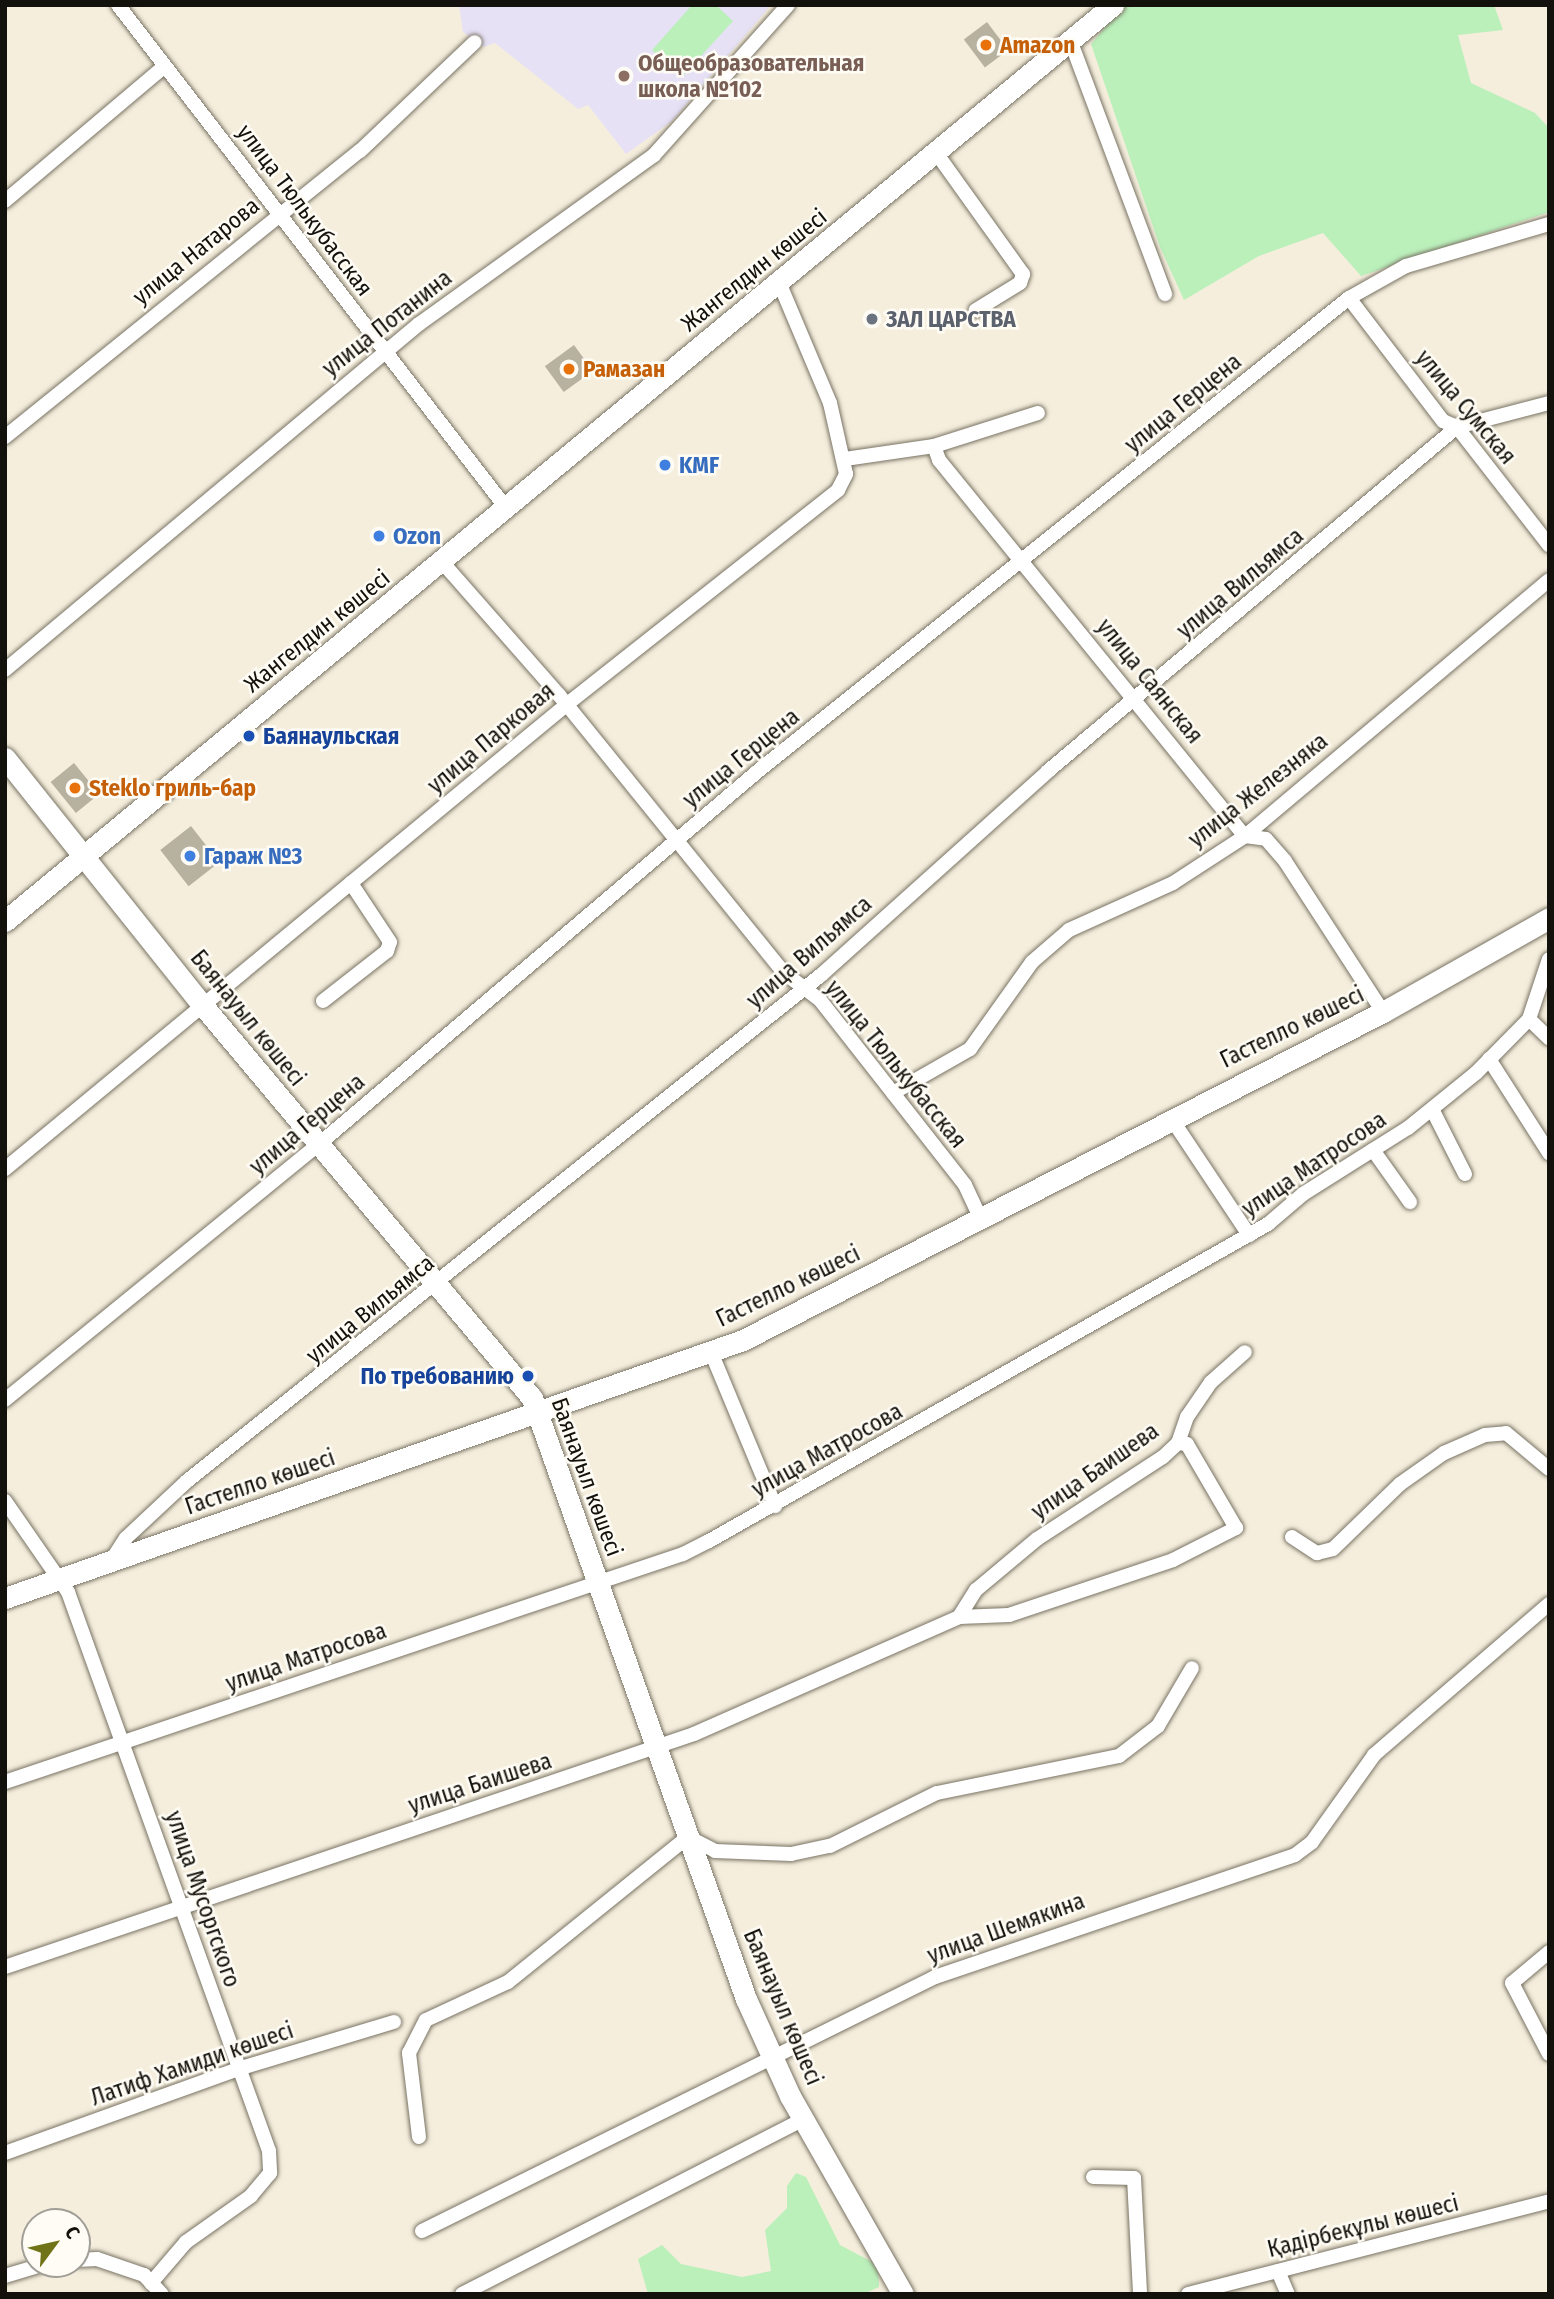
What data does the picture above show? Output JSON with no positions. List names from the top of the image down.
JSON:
{
  "streets": {
    "street": [
      "улица Тюлькубасская",
      "улица Натарова",
      "Жангелдин көшесі",
      "улица Потанина",
      "улица Герцена",
      "улица Сумская",
      "улица Вильямса",
      "улица Саянская",
      "улица Парковая",
      "улица Железняка",
      "Баянауыл көшесі",
      "Гастелло көшесі",
      "улица Матросова",
      "улица Баишева",
      "улица Мусоргского",
      "улица Шемякина",
      "Латиф Хамиди көшесі",
      "Қадірбекұлы көшесі"
    ]
  },
  "crossings": [
    ["улица Тюлькубасская", "улица Натарова"],
    ["улица Тюлькубасская", "Жангелдин көшесі"],
    ["улица Тюлькубасская", "улица Потанина"],
    ["улица Тюлькубасская", "улица Герцена"],
    ["улица Тюлькубасская", "улица Вильямса"],
    ["улица Тюлькубасская", "улица Парковая"],
    ["улица Тюлькубасская", "улица Железняка"],
    ["улица Тюлькубасская", "Гастелло көшесі"],
    ["Жангелдин көшесі", "Баянауыл көшесі"],
    ["улица Герцена", "улица Сумская"],
    ["улица Герцена", "улица Саянская"],
    ["улица Герцена", "Баянауыл көшесі"],
    ["улица Сумская", "улица Вильямса"],
    ["улица Вильямса", "улица Саянская"],
    ["улица Вильямса", "Баянауыл көшесі"],
    ["улица Вильямса", "Гастелло көшесі"],
    ["улица Саянская", "улица Железняка"],
    ["улица Саянская", "Гастелло көшесі"],
    ["улица Парковая", "Баянауыл көшесі"],
    ["Баянауыл көшесі", "Гастелло көшесі"],
    ["Баянауыл көшесі", "улица Матросова"],
    ["Баянауыл көшесі", "улица Баишева"],
    ["Баянауыл көшесі", "улица Шемякина"],
    ["Гастелло көшесі", "улица Мусоргского"],
    ["улица Матросова", "улица Мусоргского"],
    ["улица Баишева", "улица Мусоргского"],
    ["улица Мусоргского", "Латиф Хамиди көшесі"]
  ],
  "places": [
    "Amazon",
    "Общеобразовательная школа №102",
    "ЗАЛ ЦАРСТВА",
    "Рамазан",
    "KMF",
    "Ozon",
    "Баянаульская",
    "Steklo гриль-бар",
    "Гараж №3",
    "По требованию"
  ],
  "north": "top right"
}
